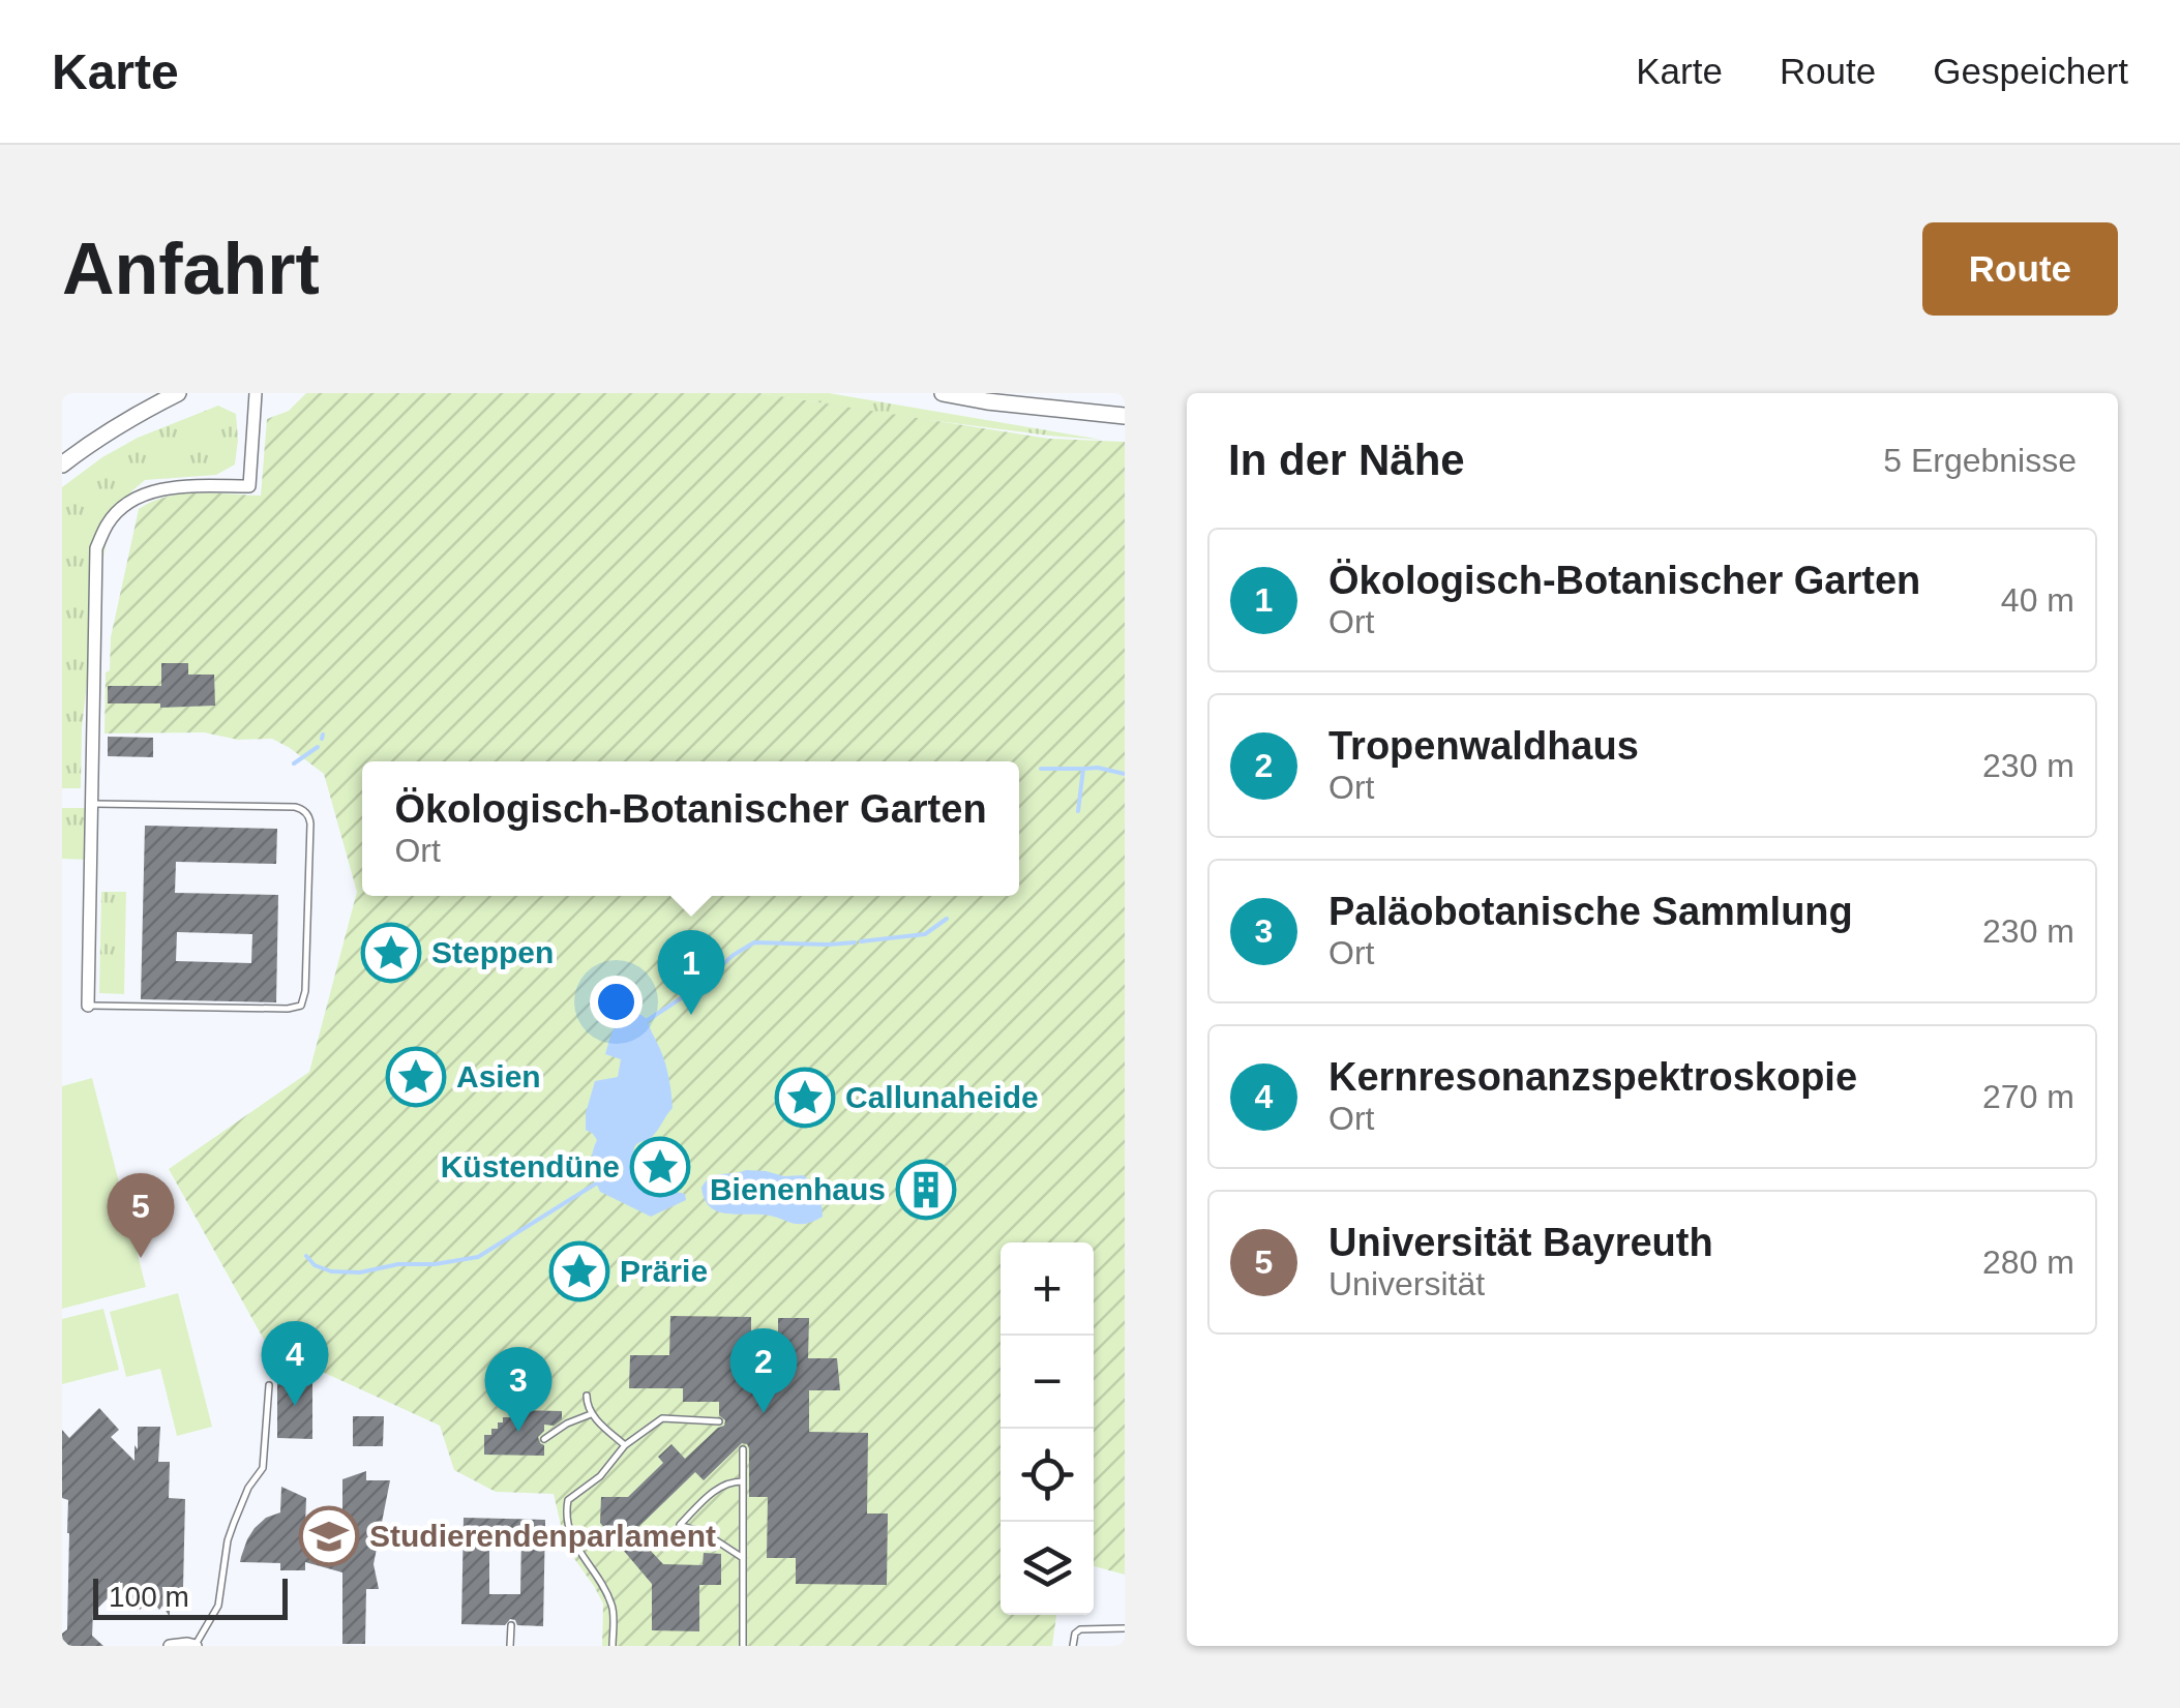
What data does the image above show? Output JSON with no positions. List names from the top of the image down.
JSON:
{
  "places": {
    "place": [
      "Steppen",
      "Asien",
      "Callunaheide",
      "Küstendüne",
      "Prärie"
    ],
    "building": ["Bienenhaus"],
    "school or university": ["Studierendenparlament"]
  },
  "scale_bar": "100 m",
  "page": {
    "header": "Karte",
    "nav": ["Karte", "Route", "Gespeichert"],
    "buttons": "Route",
    "title": "Anfahrt",
    "heading": ["In der Nähe", "5 Ergebnisse"],
    "list": [
      {
        "mark": "1",
        "name": "Ökologisch-Botanischer Garten",
        "note": "Ort",
        "value": "40 m"
      },
      {
        "mark": "2",
        "name": "Tropenwaldhaus",
        "note": "Ort",
        "value": "230 m"
      },
      {
        "mark": "3",
        "name": "Paläobotanische Sammlung",
        "note": "Ort",
        "value": "230 m"
      },
      {
        "mark": "4",
        "name": "Kernresonanzspektroskopie",
        "note": "Ort",
        "value": "270 m"
      },
      {
        "mark": "5",
        "name": "Universität Bayreuth",
        "note": "Universität",
        "value": "280 m"
      }
    ],
    "popup": ["Ökologisch-Botanischer Garten", "Ort"],
    "pins": [
      "1",
      "5",
      "4",
      "2",
      "3"
    ],
    "map_buttons": ["+", "−"],
    "scale": "100 m"
  }
}
